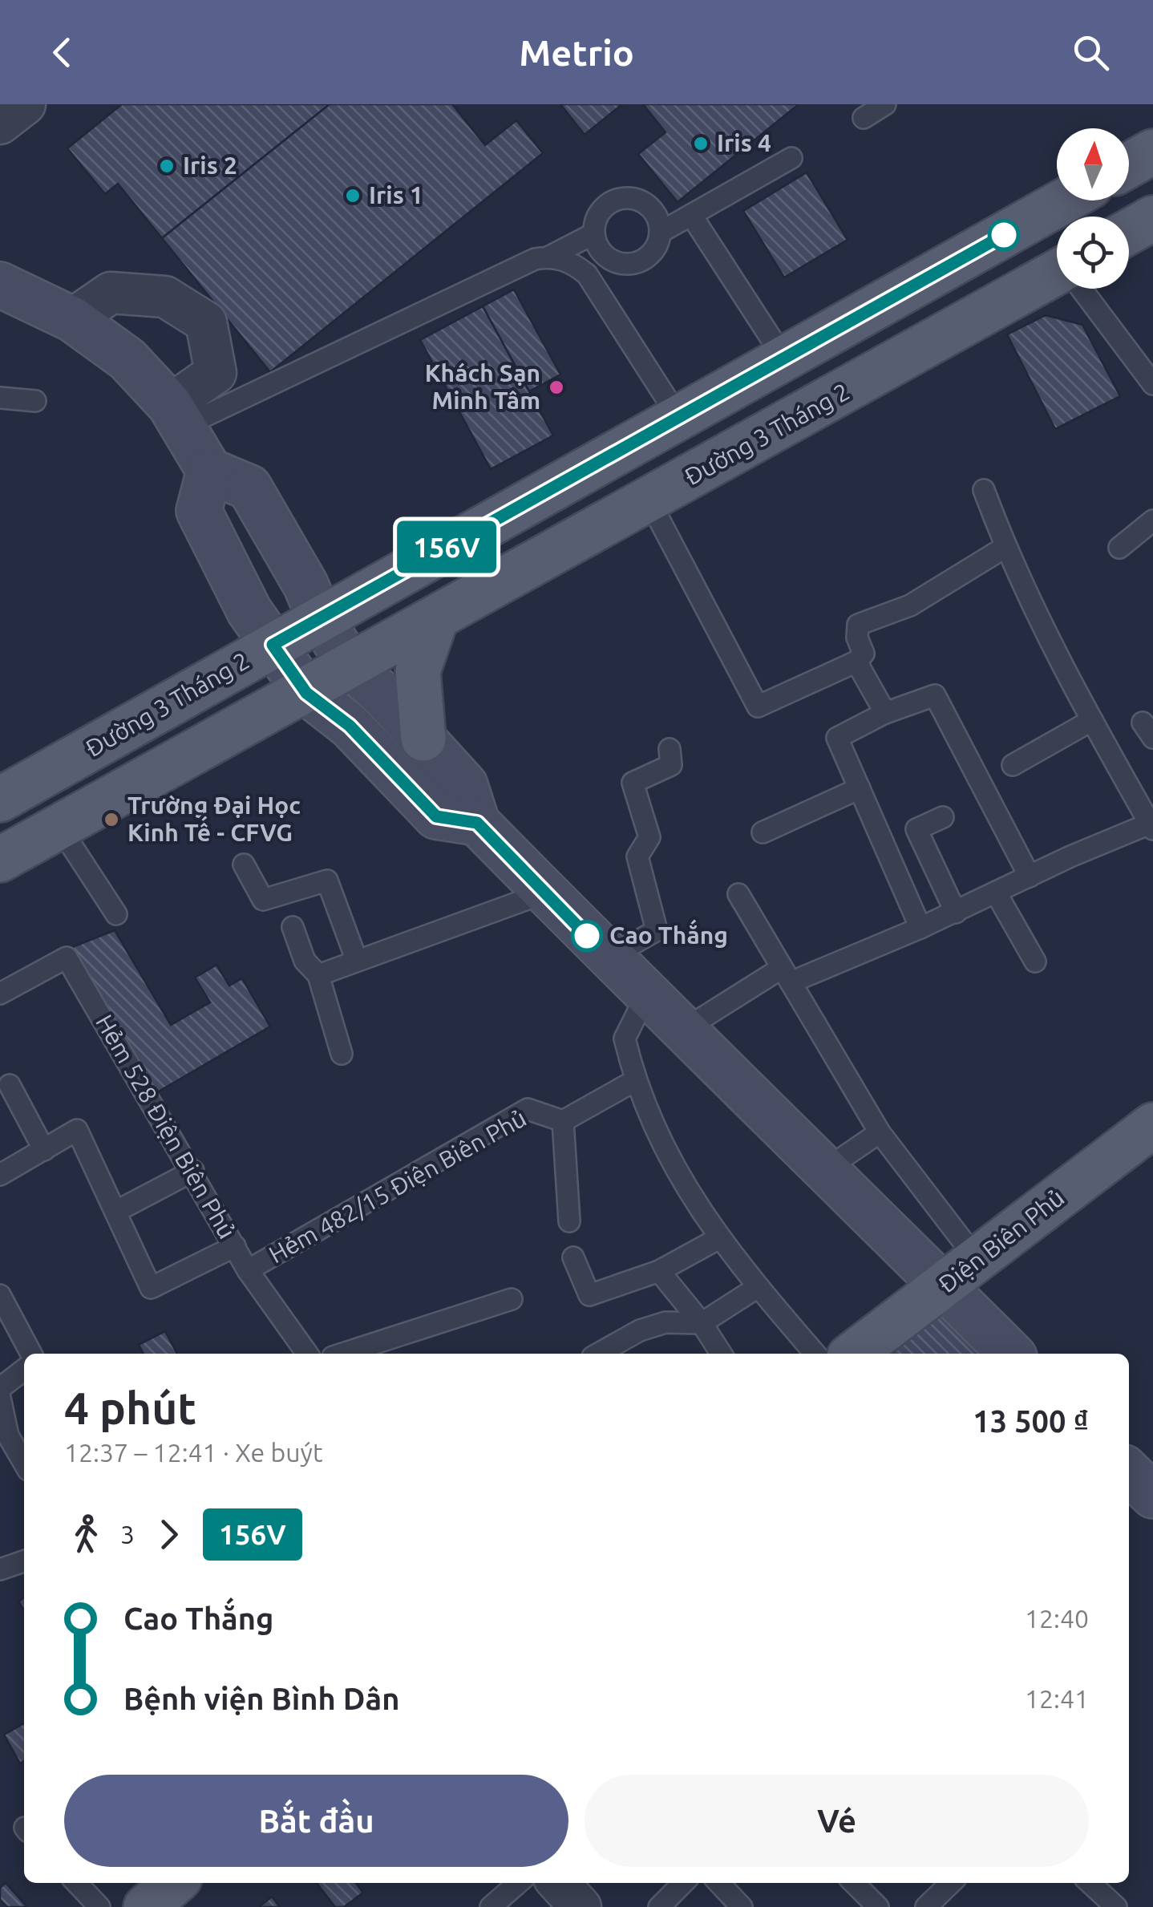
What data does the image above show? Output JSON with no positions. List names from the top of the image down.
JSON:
{
  "streets": {
    "main road": ["Đường 3 Tháng 2", "Điện Biên Phủ"],
    "lane": ["Hẻm 528 Điện Biên Phủ", "Hẻm 482/15 Điện Biên Phủ"]
  },
  "crossings": [
    ["Hẻm 528 Điện Biên Phủ", "Hẻm 482/15 Điện Biên Phủ"]
  ],
  "places": [
    "Iris 4",
    "Iris 2",
    "Iris 1",
    "Khách Sạn Minh Tâm",
    "Trường Đại Học Kinh Tế - CFVG",
    "Cao Thắng"
  ],
  "lines": ["bus line 156V"],
  "north": "top",
  "page": {
    "header": "Metrio",
    "on_map": "156V",
    "heading": ["4 phút", "12:37 – 12:41 · Xe buýt", "13 500 ₫"],
    "legs": ["3", "156V"],
    "list": [
      {
        "name": "Cao Thắng",
        "value": "12:40"
      },
      {
        "name": "Bệnh viện Bình Dân",
        "value": "12:41"
      }
    ],
    "buttons": ["Bắt đầu", "Vé"]
  }
}
